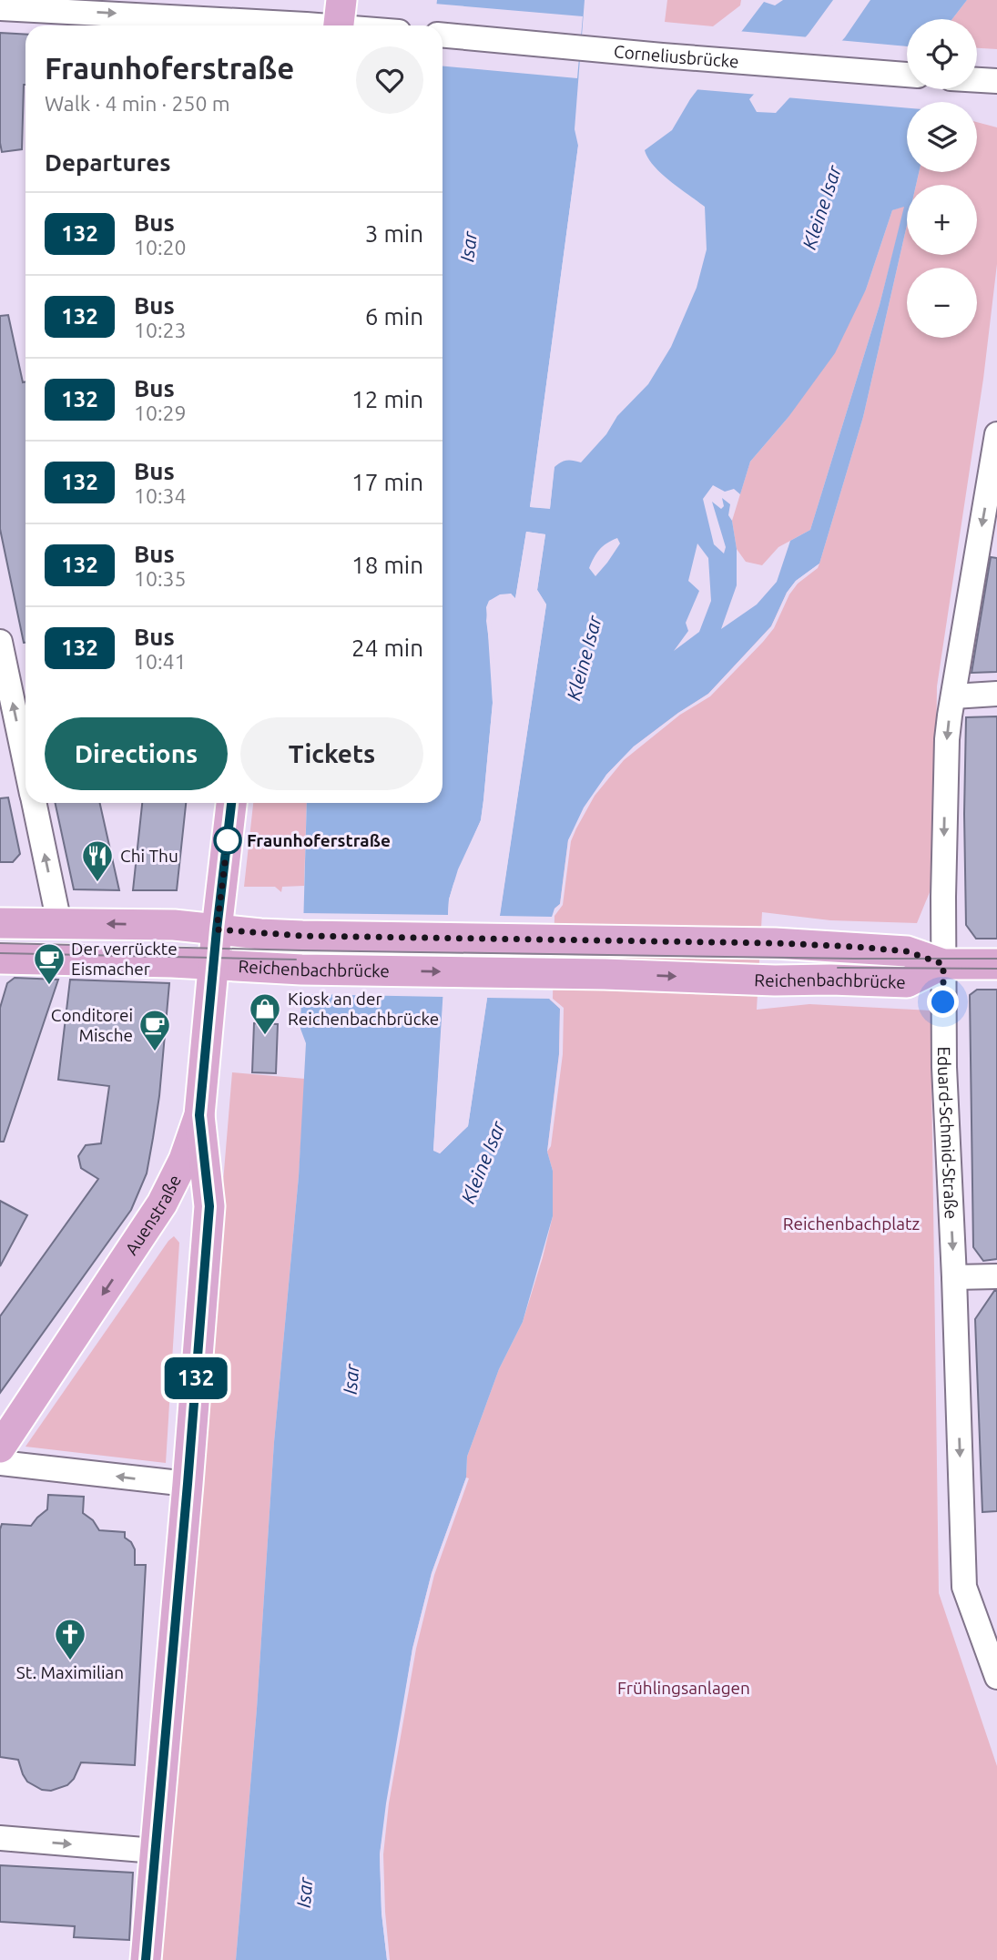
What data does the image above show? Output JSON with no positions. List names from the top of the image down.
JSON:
{
  "streets": {
    "main road": ["Reichenbachbrücke", "Auenstraße"],
    "street": ["Corneliusbrücke", "Eduard-Schmid-Straße"]
  },
  "crossings": [
    ["Reichenbachbrücke", "Eduard-Schmid-Straße"],
    ["Reichenbachbrücke", "Auenstraße"]
  ],
  "one_way": ["Eduard-Schmid-Straße", "Auenstraße"],
  "water": ["Kleine Isar", "Isar"],
  "parks": ["Reichenbachplatz", "Frühlingsanlagen"],
  "places": {
    "other": ["Fraunhoferstraße"],
    "restaurant": ["Chi Thu"],
    "cafe": ["Der verrückte Eismacher", "Conditorei Mische"],
    "shop": ["Kiosk an der Reichenbachbrücke"],
    "church": ["St. Maximilian"]
  },
  "lines": ["bus line 132"],
  "page": {
    "on_map": "132",
    "map_buttons": ["+", "−"],
    "heading": [
      ["Fraunhoferstraße", "Walk · 4 min · 250 m"],
      "Departures"
    ],
    "list": [
      {
        "mark": "132",
        "name": "Bus",
        "note": "10:20",
        "value": "3 min"
      },
      {
        "mark": "132",
        "name": "Bus",
        "note": "10:23",
        "value": "6 min"
      },
      {
        "mark": "132",
        "name": "Bus",
        "note": "10:29",
        "value": "12 min"
      },
      {
        "mark": "132",
        "name": "Bus",
        "note": "10:34",
        "value": "17 min"
      },
      {
        "mark": "132",
        "name": "Bus",
        "note": "10:35",
        "value": "18 min"
      },
      {
        "mark": "132",
        "name": "Bus",
        "note": "10:41",
        "value": "24 min"
      }
    ],
    "buttons": ["Directions", "Tickets"]
  }
}
